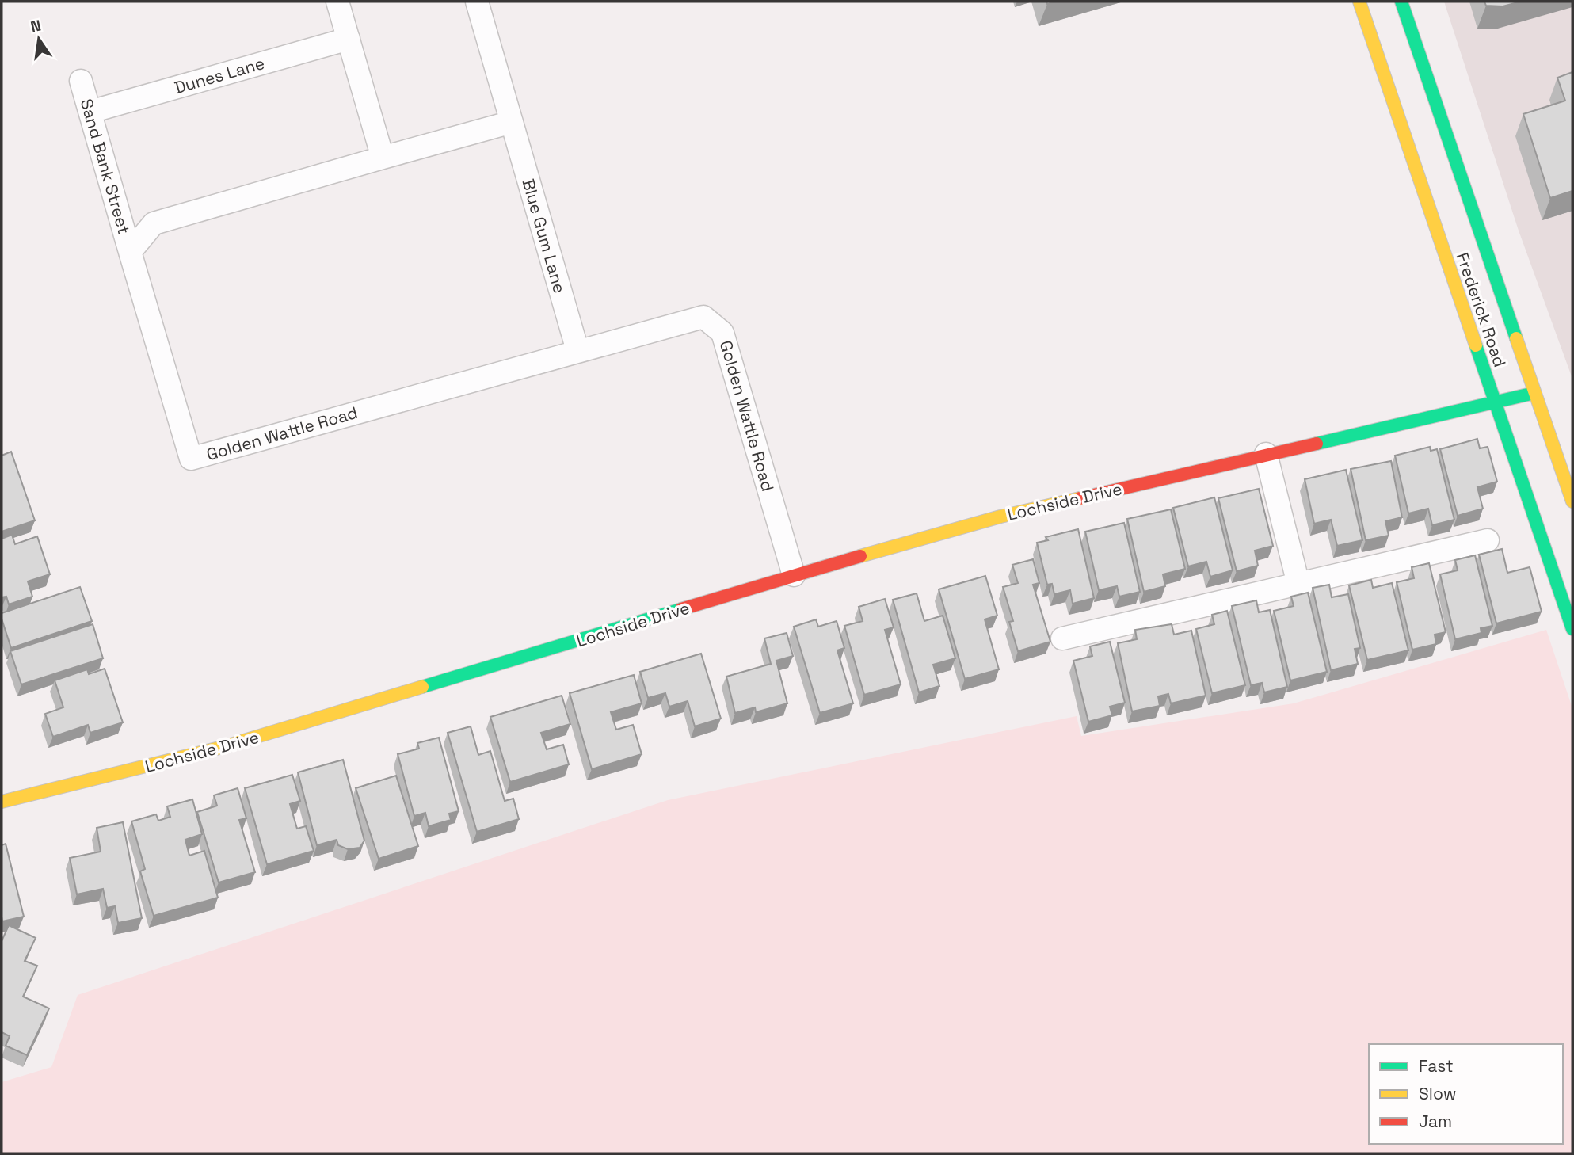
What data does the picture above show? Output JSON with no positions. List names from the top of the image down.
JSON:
{
  "streets": {
    "street": [
      "Dunes Lane",
      "Sand Bank Street",
      "Blue Gum Lane",
      "Frederick Road",
      "Golden Wattle Road",
      "Lochside Drive"
    ]
  },
  "crossings": [
    ["Dunes Lane", "Sand Bank Street"],
    ["Sand Bank Street", "Golden Wattle Road"],
    ["Blue Gum Lane", "Golden Wattle Road"],
    ["Frederick Road", "Lochside Drive"],
    ["Golden Wattle Road", "Lochside Drive"]
  ],
  "legend": ["Fast", "Slow", "Jam"],
  "north": "top"
}
